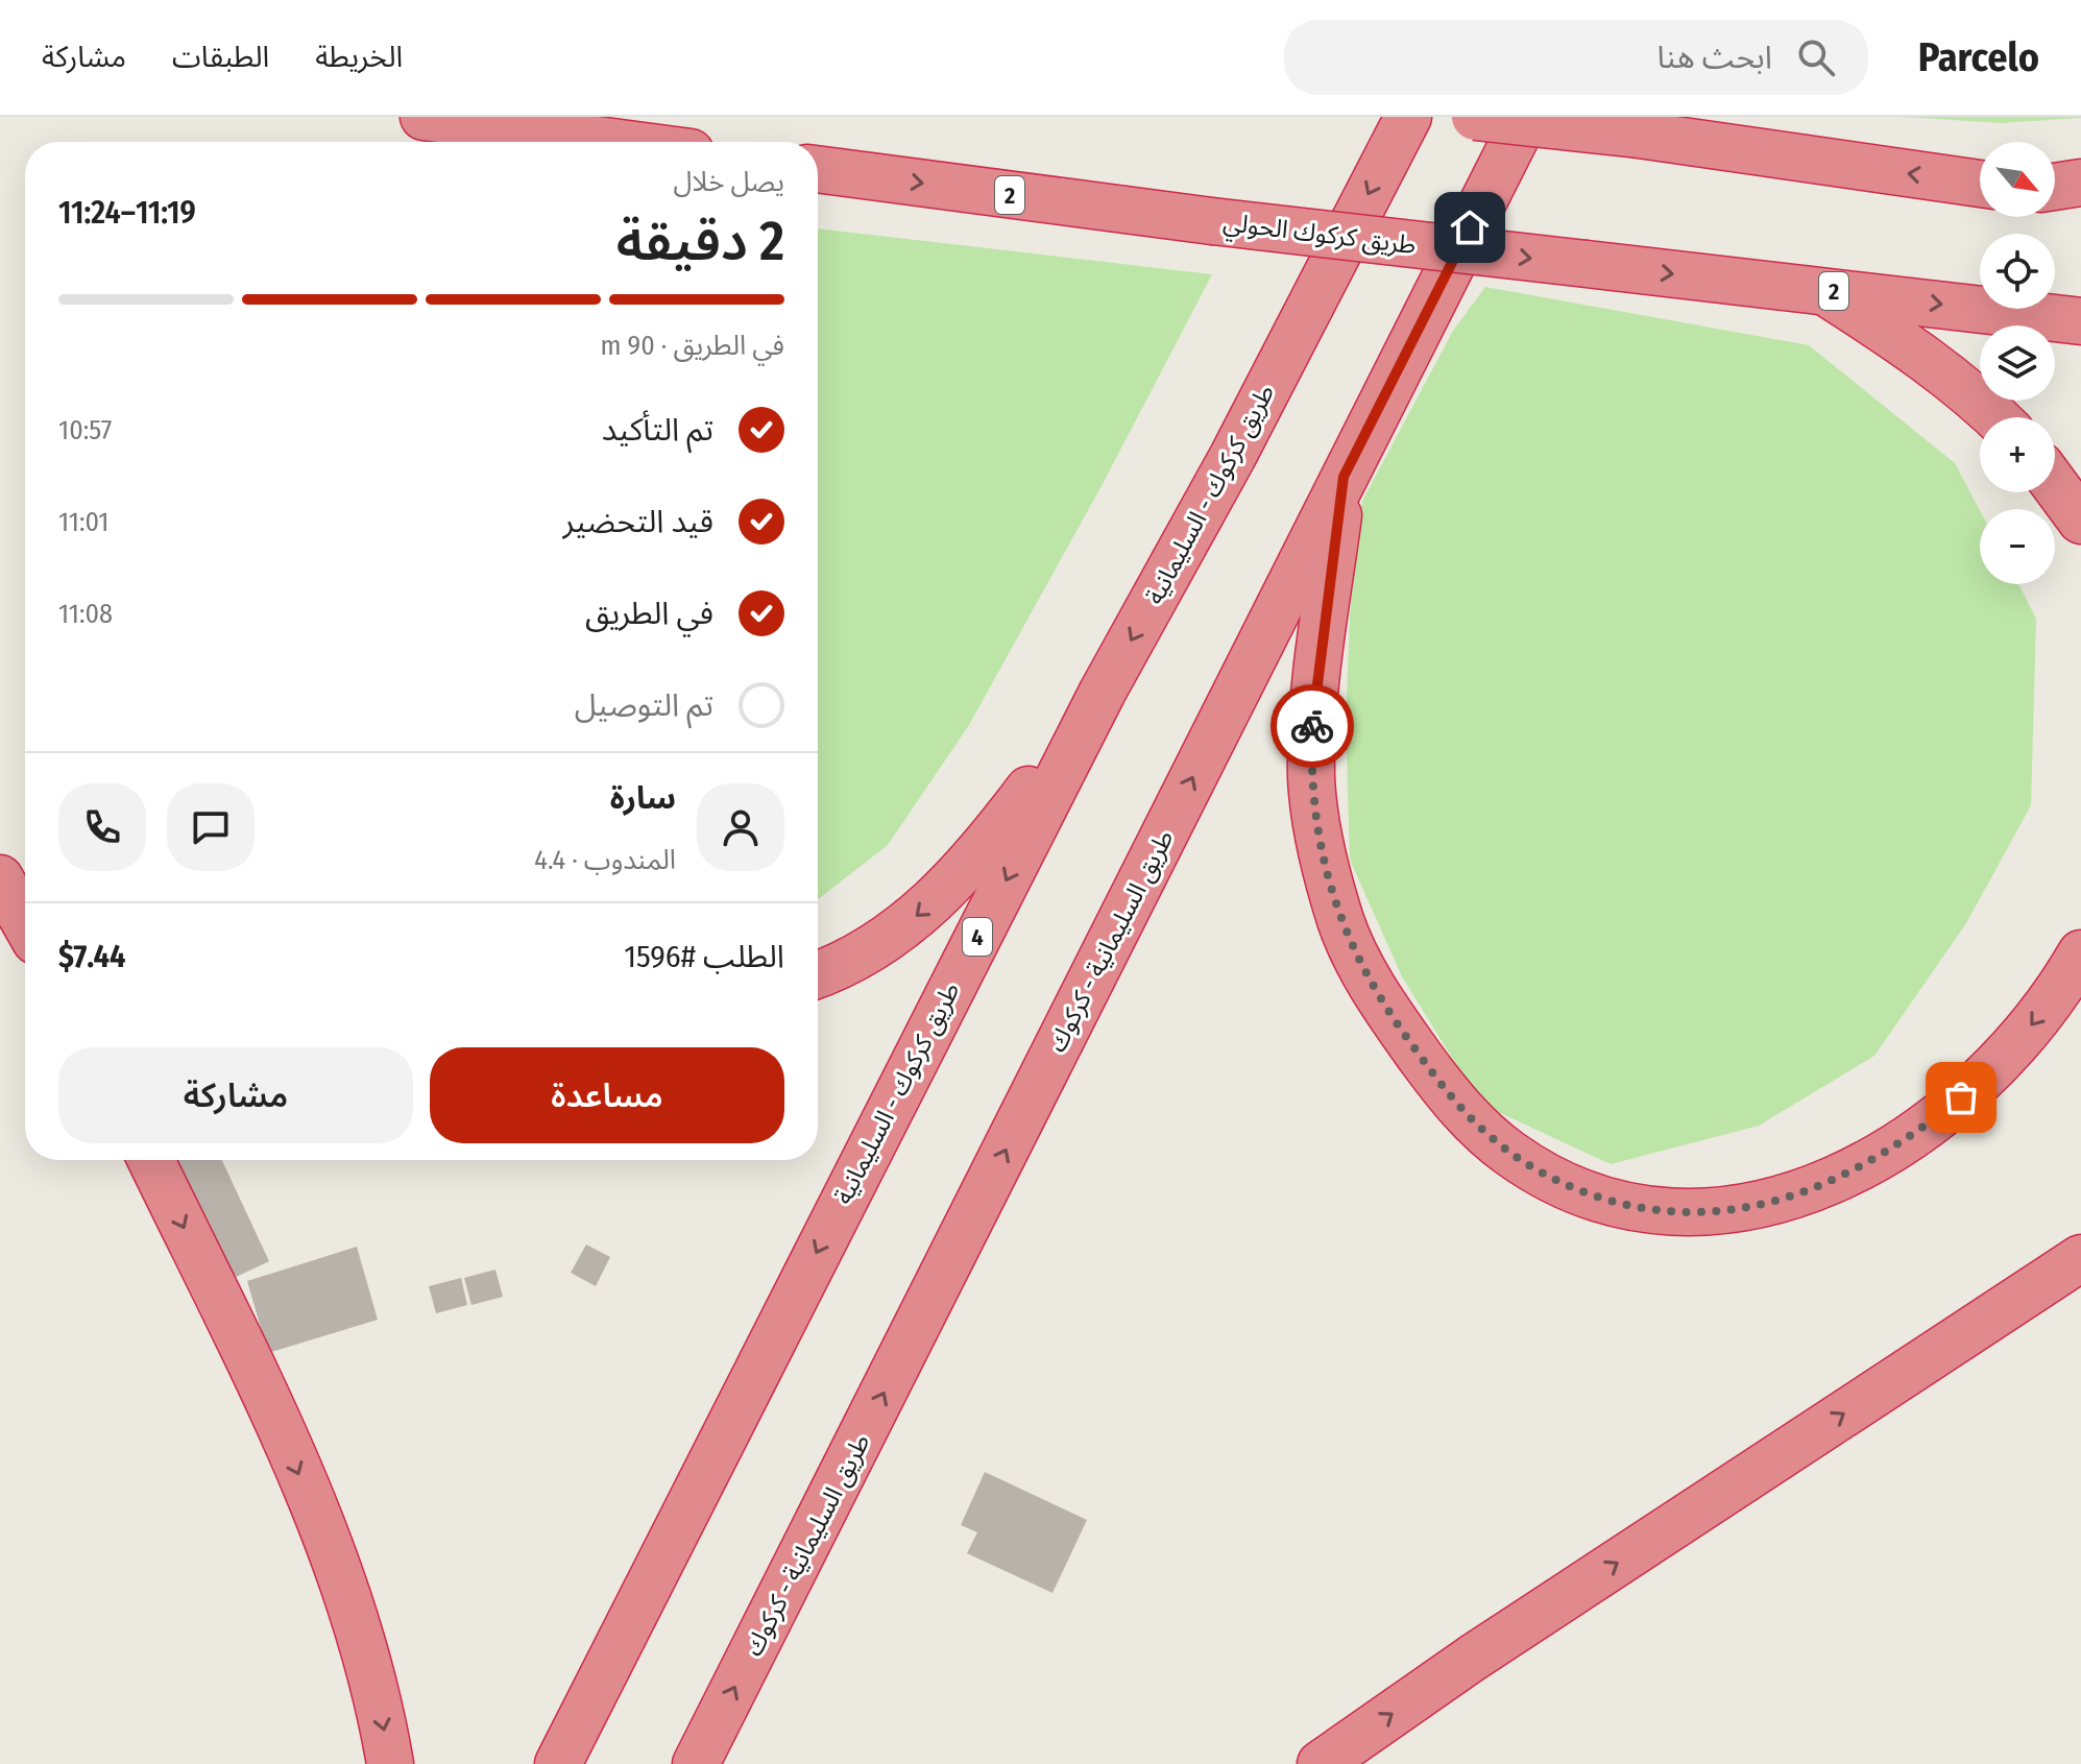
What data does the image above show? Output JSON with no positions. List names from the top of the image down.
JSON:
{
  "streets": {
    "highway": [
      "2",
      "طريق كركوك الحولي",
      "طريق كركوك - السليمانية",
      "4",
      "طريق السليمانية - كركوك"
    ]
  },
  "one_way": ["طريق كركوك - السليمانية", "طريق السليمانية - كركوك"],
  "north": "bottom right",
  "page": {
    "header": "Parcelo",
    "search": "ابحث هنا",
    "nav": ["الخريطة", "الطبقات", "مشاركة"],
    "map_buttons": ["+", "−"],
    "heading": ["2 دقيقة", "يصل خلال", "11:19–11:24"],
    "panel": [
      "سارة",
      "المندوب · 4.4",
      "الطلب #1596",
      "$7.44"
    ],
    "bar": "في الطريق · 90 m",
    "list": [
      ["تم التأكيد", "10:57"],
      ["قيد التحضير", "11:01"],
      ["في الطريق", "11:08"],
      "تم التوصيل"
    ],
    "buttons": ["مساعدة", "مشاركة"]
  }
}
